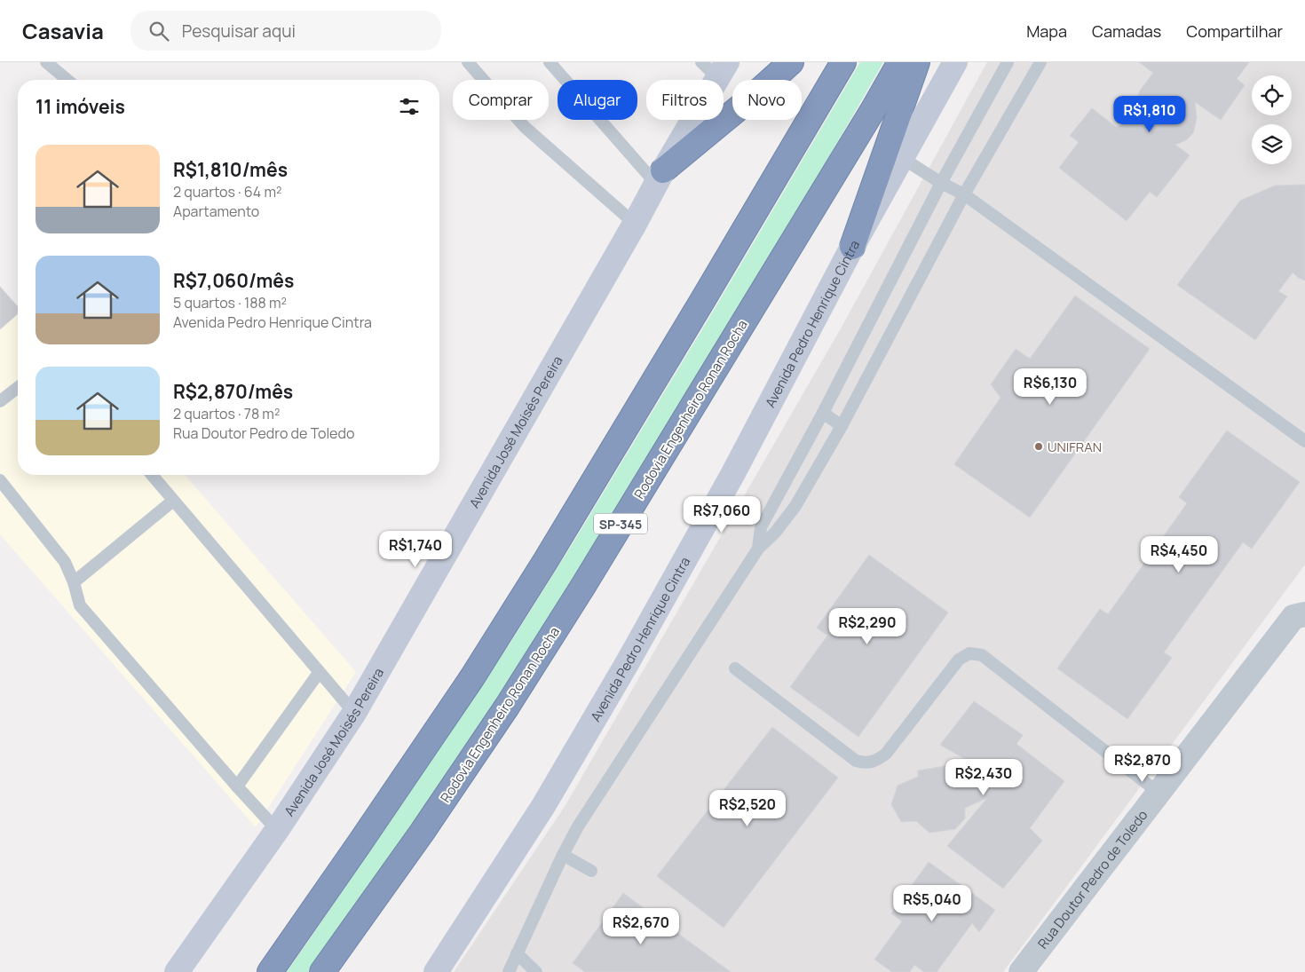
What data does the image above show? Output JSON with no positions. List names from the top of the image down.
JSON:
{
  "streets": {
    "highway": ["Rodovia Engenheiro Ronan Rocha", "SP-345"],
    "street": ["Avenida Pedro Henrique Cintra", "Avenida José Moisés Pereira", "Rua Doutor Pedro de Toledo"]
  },
  "places": ["UNIFRAN"],
  "page": {
    "header": "Casavia",
    "search": "Pesquisar aqui",
    "nav": ["Mapa", "Camadas", "Compartilhar"],
    "chip": [
      "Comprar",
      "Alugar",
      "Filtros",
      "Novo"
    ],
    "heading": "11 imóveis",
    "price": [
      "R$1,810",
      "R$6,130",
      "R$7,060",
      "R$1,740",
      "R$4,450",
      "R$2,290",
      "R$2,870",
      "R$2,430",
      "R$2,520",
      "R$5,040",
      "R$2,670"
    ],
    "list": [
      {
        "name": "R$1,810/mês",
        "note": "2 quartos · 64 m² · Apartamento"
      },
      {
        "name": "R$7,060/mês",
        "note": "5 quartos · 188 m² · Avenida Pedro Henrique Cintra"
      },
      {
        "name": "R$2,870/mês",
        "note": "2 quartos · 78 m² · Rua Doutor Pedro de Toledo"
      }
    ]
  }
}
